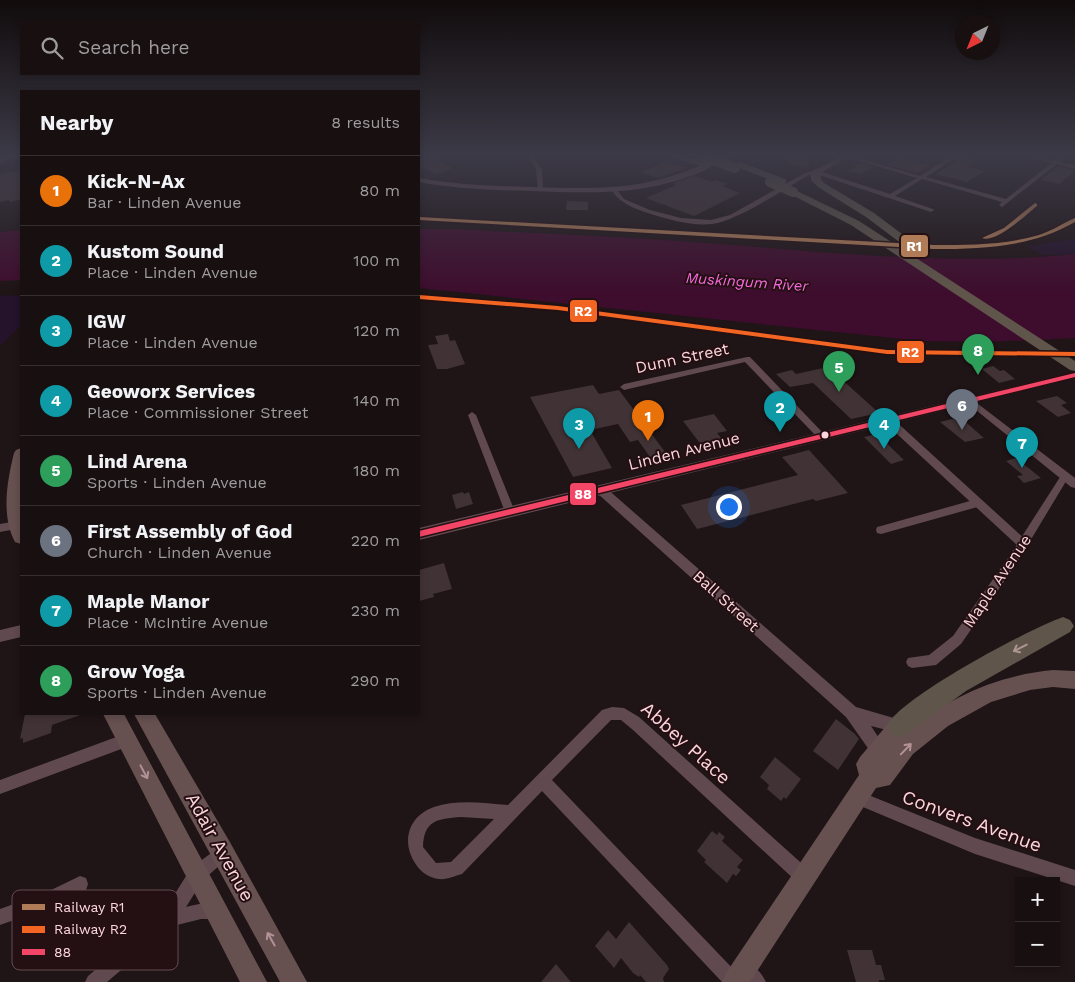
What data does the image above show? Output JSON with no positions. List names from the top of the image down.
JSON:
{
  "streets": {
    "main road": ["Linden Avenue", "Adair Avenue"],
    "street": [
      "Dunn Street",
      "Maple Avenue",
      "Ball Street",
      "Abbey Place",
      "Convers Avenue"
    ]
  },
  "crossings": [
    ["Dunn Street", "Linden Avenue"],
    ["Linden Avenue", "Ball Street"]
  ],
  "water": ["Muskingum River"],
  "lines": ["rail line R1", "rail line R2", "transit line 88"],
  "legend": ["Railway R1", "Railway R2", "88"],
  "north": "bottom left",
  "page": {
    "search": "Search here",
    "heading": ["Nearby", "8 results"],
    "list": [
      {
        "mark": "1",
        "name": "Kick-N-Ax",
        "note": "Bar · Linden Avenue",
        "value": "80 m"
      },
      {
        "mark": "2",
        "name": "Kustom Sound",
        "note": "Place · Linden Avenue",
        "value": "100 m"
      },
      {
        "mark": "3",
        "name": "IGW",
        "note": "Place · Linden Avenue",
        "value": "120 m"
      },
      {
        "mark": "4",
        "name": "Geoworx Services",
        "note": "Place · Commissioner Street",
        "value": "140 m"
      },
      {
        "mark": "5",
        "name": "Lind Arena",
        "note": "Sports · Linden Avenue",
        "value": "180 m"
      },
      {
        "mark": "6",
        "name": "First Assembly of God",
        "note": "Church · Linden Avenue",
        "value": "220 m"
      },
      {
        "mark": "7",
        "name": "Maple Manor",
        "note": "Place · McIntire Avenue",
        "value": "230 m"
      },
      {
        "mark": "8",
        "name": "Grow Yoga",
        "note": "Sports · Linden Avenue",
        "value": "290 m"
      }
    ],
    "pins": [
      "8",
      "5",
      "6",
      "2",
      "1",
      "3",
      "4",
      "7"
    ],
    "map_buttons": ["+", "−"]
  }
}
